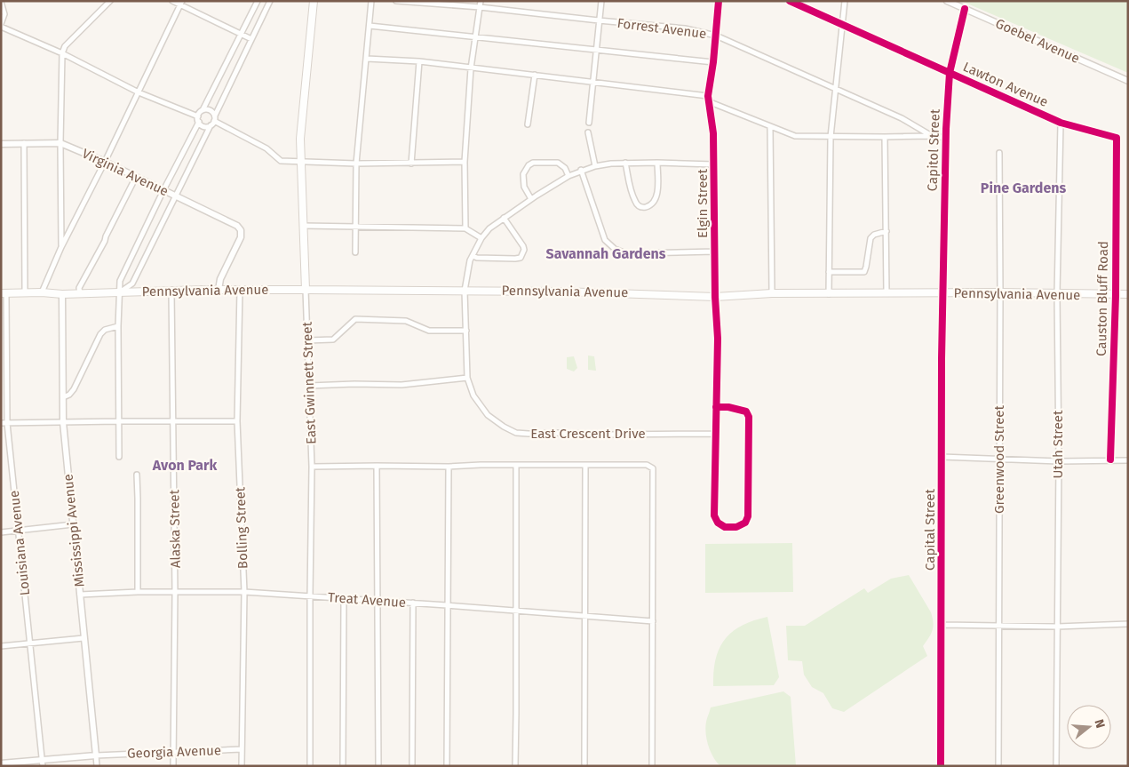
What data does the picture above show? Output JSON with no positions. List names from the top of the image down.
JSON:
{
  "streets": {
    "main road": ["Pennsylvania Avenue", "East Gwinnett Street"],
    "street": [
      "Forrest Avenue",
      "Goebel Avenue",
      "Lawton Avenue",
      "Capitol Street",
      "Virginia Avenue",
      "Elgin Street",
      "Causton Bluff Road",
      "East Crescent Drive",
      "Utah Street",
      "Greenwood Street",
      "Bolling Street",
      "Alaska Street",
      "Capital Street",
      "Mississippi Avenue",
      "Louisiana Avenue",
      "Treat Avenue",
      "Georgia Avenue"
    ]
  },
  "crossings": [
    ["Forrest Avenue", "Elgin Street"],
    ["Goebel Avenue", "Capitol Street"],
    ["Lawton Avenue", "Capitol Street"],
    ["Lawton Avenue", "Causton Bluff Road"],
    ["Lawton Avenue", "Utah Street"],
    ["Capitol Street", "Pennsylvania Avenue"],
    ["Capitol Street", "Capital Street"],
    ["Virginia Avenue", "Pennsylvania Avenue"],
    ["Elgin Street", "Pennsylvania Avenue"],
    ["Elgin Street", "East Crescent Drive"],
    ["Pennsylvania Avenue", "Causton Bluff Road"],
    ["Pennsylvania Avenue", "East Gwinnett Street"],
    ["Pennsylvania Avenue", "East Crescent Drive"],
    ["Pennsylvania Avenue", "Utah Street"],
    ["Pennsylvania Avenue", "Greenwood Street"],
    ["Pennsylvania Avenue", "Bolling Street"],
    ["Pennsylvania Avenue", "Alaska Street"],
    ["Pennsylvania Avenue", "Capital Street"],
    ["Pennsylvania Avenue", "Mississippi Avenue"],
    ["Pennsylvania Avenue", "Louisiana Avenue"],
    ["East Gwinnett Street", "Treat Avenue"],
    ["Bolling Street", "Treat Avenue"],
    ["Bolling Street", "Georgia Avenue"],
    ["Alaska Street", "Treat Avenue"],
    ["Alaska Street", "Georgia Avenue"],
    ["Mississippi Avenue", "Treat Avenue"],
    ["Mississippi Avenue", "Georgia Avenue"],
    ["Louisiana Avenue", "Georgia Avenue"]
  ],
  "districts": ["Pine Gardens", "Savannah Gardens", "Avon Park"],
  "north": "right"
}
